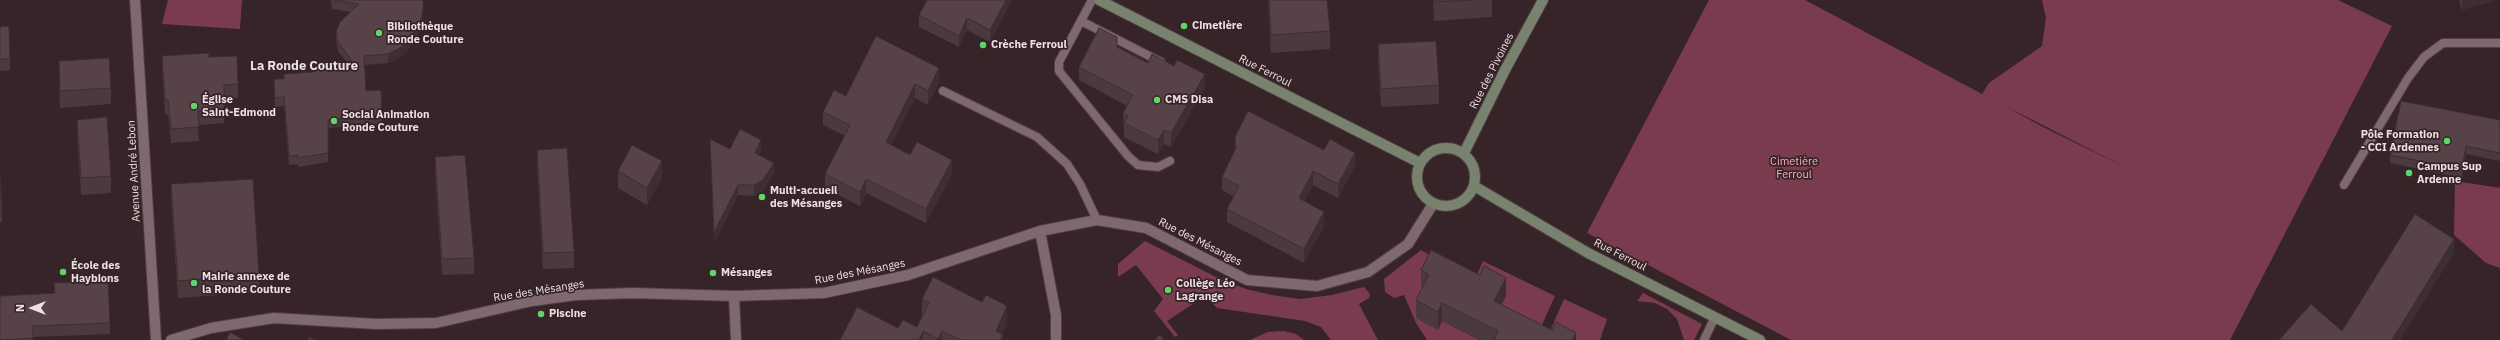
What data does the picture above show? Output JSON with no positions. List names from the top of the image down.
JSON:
{
  "streets": {
    "street": [
      "Rue Ferroul",
      "Rue des Pivoines",
      "Avenue André Lebon",
      "Rue des Mésanges"
    ]
  },
  "crossings": [
    ["Rue Ferroul", "Rue des Pivoines"],
    ["Rue Ferroul", "Rue des Mésanges"],
    ["Rue des Pivoines", "Rue des Mésanges"]
  ],
  "districts": ["La Ronde Couture"],
  "parks": ["Cimetière Ferroul"],
  "places": [
    "Cimetière",
    "Bibliothèque Ronde Couture",
    "Crèche Ferroul",
    "CMS Disa",
    "Église Saint-Edmond",
    "Social Animation Ronde Couture",
    "Pôle Formation - CCI Ardennes",
    "Campus Sup Ardenne",
    "Multi-accueil des Mésanges",
    "École des Haybions",
    "Mésanges",
    "Mairie annexe de la Ronde Couture",
    "Collège Léo Lagrange",
    "Piscine"
  ],
  "north": "left"
}
